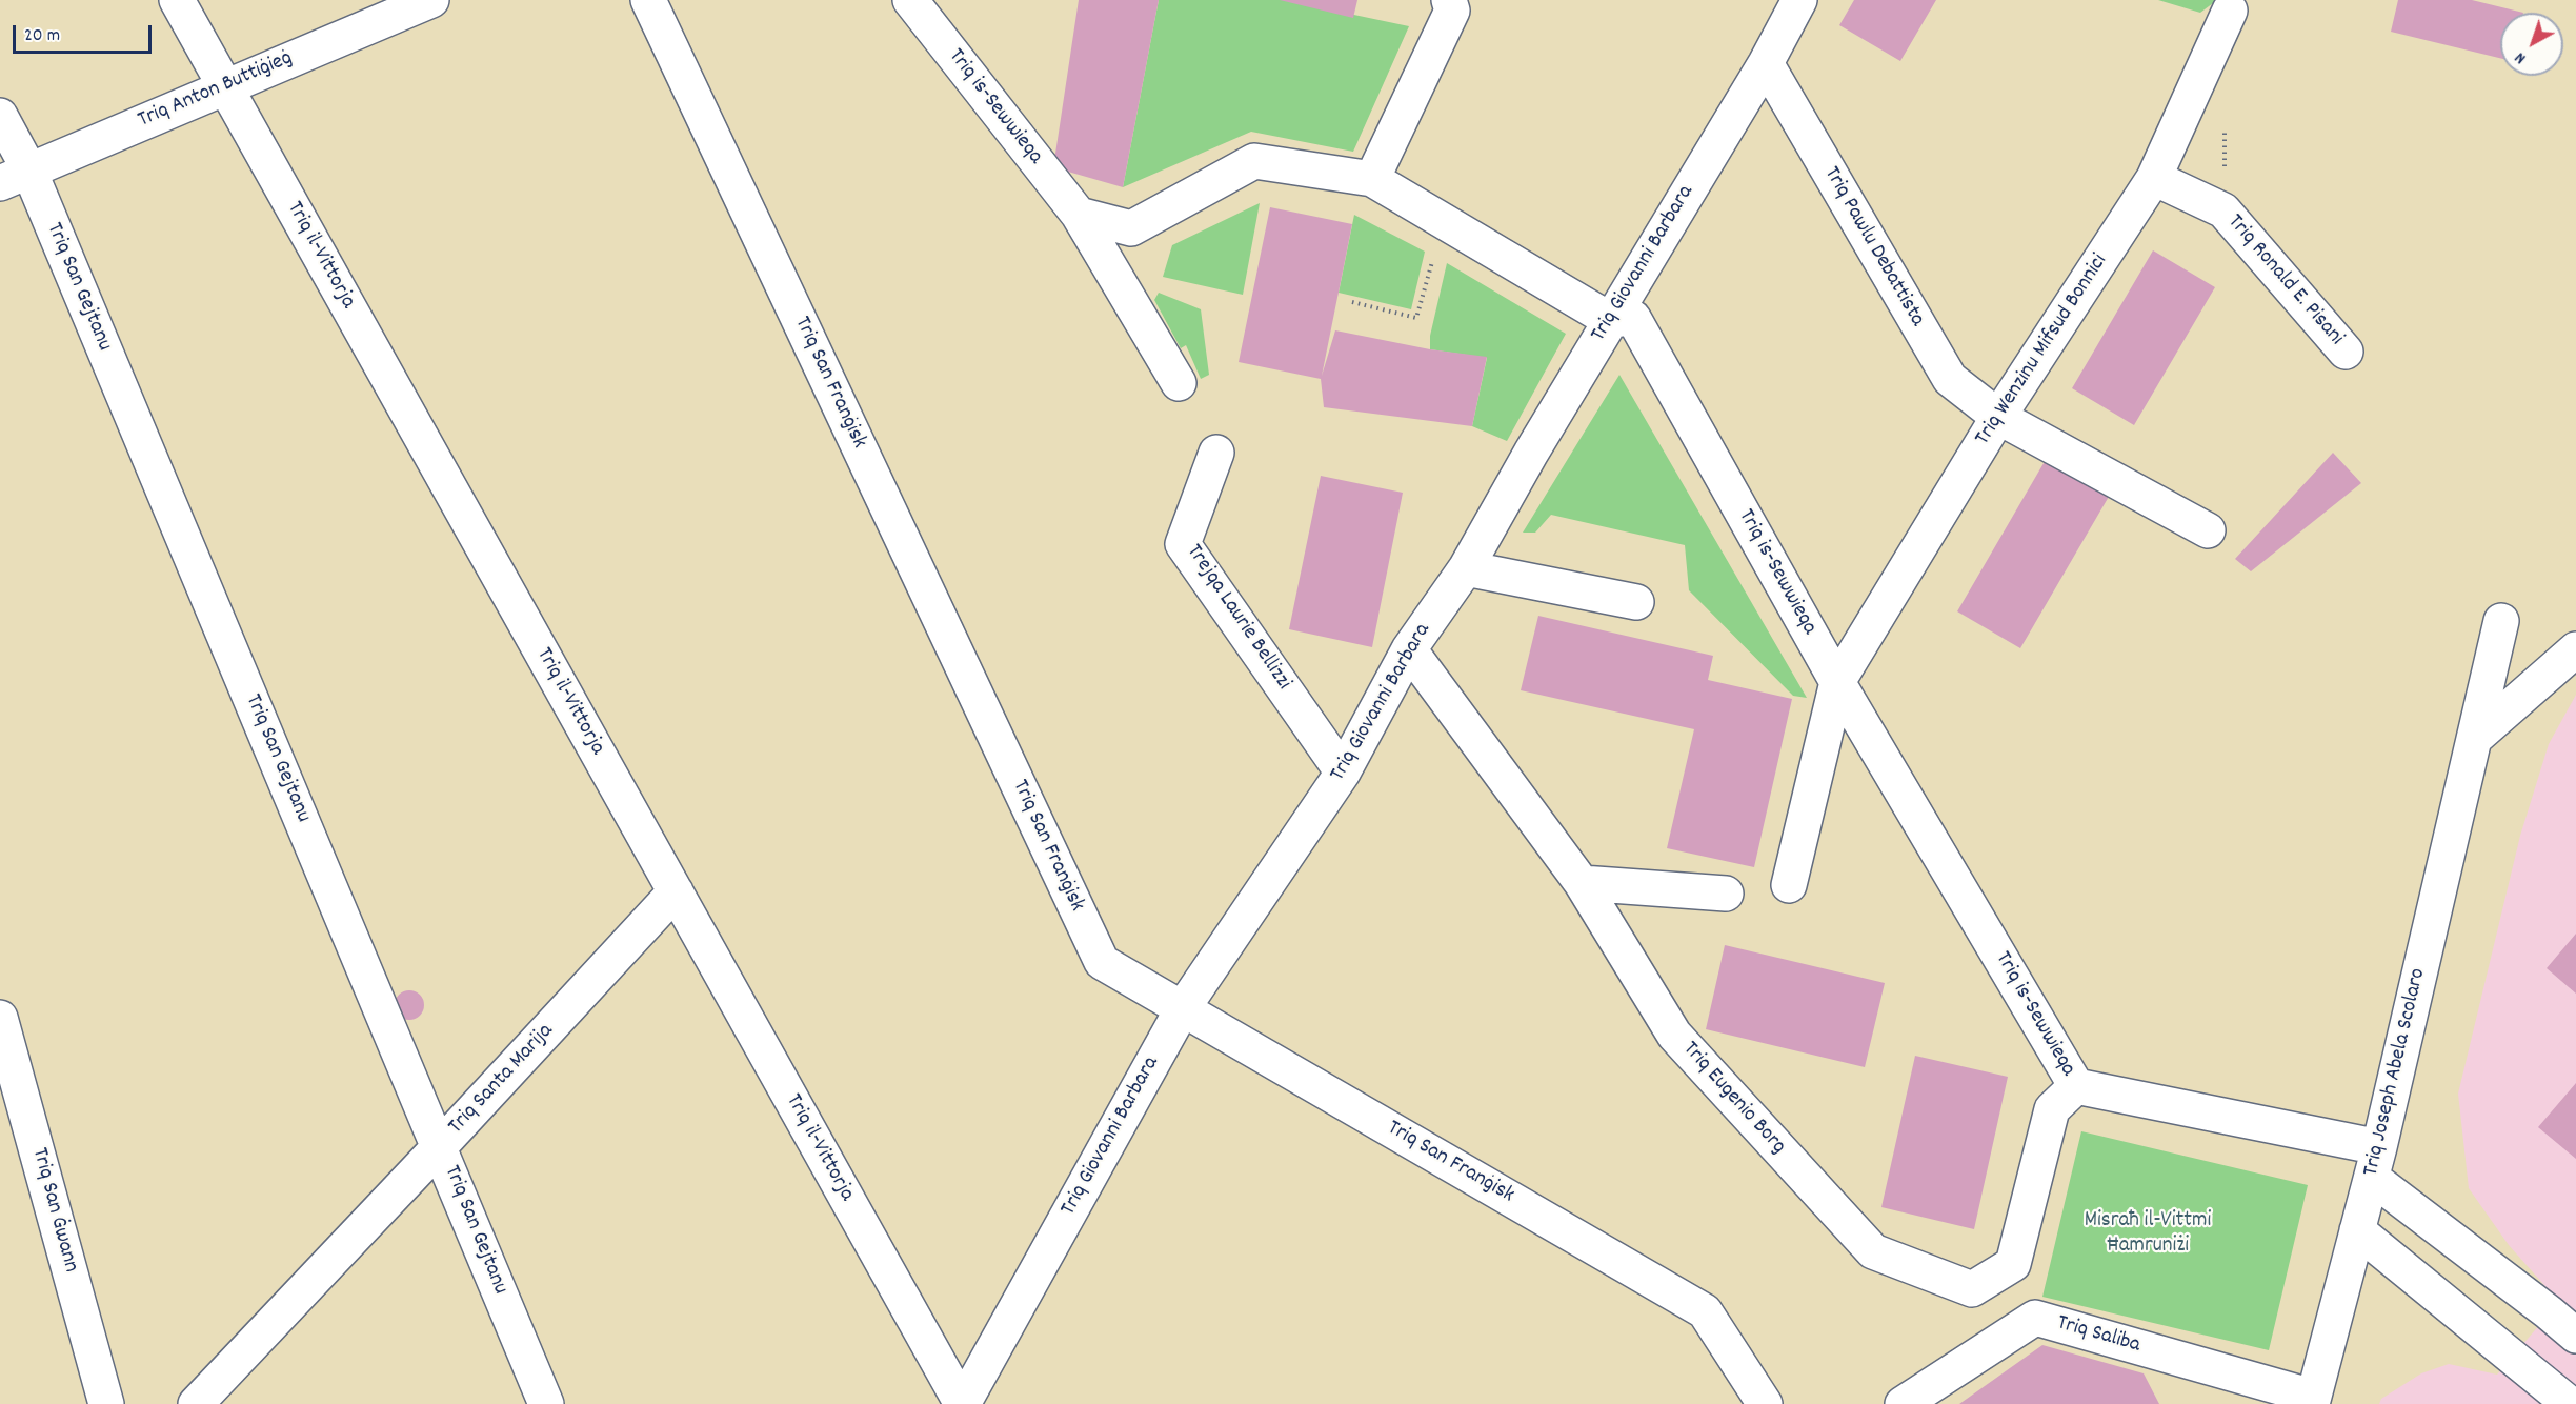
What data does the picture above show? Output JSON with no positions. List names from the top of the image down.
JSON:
{
  "streets": {
    "street": [
      "Triq Anton Buttiġieġ",
      "Triq is-Sewwieqa",
      "Triq Pawlu Debattista",
      "Triq il-Vittorja",
      "Triq Giovanni Barbara",
      "Triq Ronald E. Pisani",
      "Triq San Gejtanu",
      "Triq Wenzinu Mifsud Bonnici",
      "Triq San Franġisk",
      "Trejqa Laurie Bellizzi",
      "Triq Joseph Abela Scolaro",
      "Triq Santa Marija",
      "Triq Eugenio Borg",
      "Triq San Ġwann",
      "Triq Saliba"
    ]
  },
  "crossings": [
    ["Triq Anton Buttiġieġ", "Triq il-Vittorja"],
    ["Triq Anton Buttiġieġ", "Triq San Gejtanu"],
    ["Triq is-Sewwieqa", "Triq Giovanni Barbara"],
    ["Triq is-Sewwieqa", "Triq Wenzinu Mifsud Bonnici"],
    ["Triq is-Sewwieqa", "Triq Joseph Abela Scolaro"],
    ["Triq is-Sewwieqa", "Triq Eugenio Borg"],
    ["Triq Pawlu Debattista", "Triq Giovanni Barbara"],
    ["Triq Pawlu Debattista", "Triq Wenzinu Mifsud Bonnici"],
    ["Triq il-Vittorja", "Triq Giovanni Barbara"],
    ["Triq il-Vittorja", "Triq Santa Marija"],
    ["Triq Giovanni Barbara", "Triq San Franġisk"],
    ["Triq Giovanni Barbara", "Trejqa Laurie Bellizzi"],
    ["Triq Giovanni Barbara", "Triq Eugenio Borg"],
    ["Triq Ronald E. Pisani", "Triq Wenzinu Mifsud Bonnici"],
    ["Triq San Gejtanu", "Triq Santa Marija"],
    ["Triq Joseph Abela Scolaro", "Triq Saliba"]
  ],
  "parks": ["Misraħ il-Vittmi Ħamruniżi"],
  "scale_bar": "20 m",
  "north": "bottom left"
}
